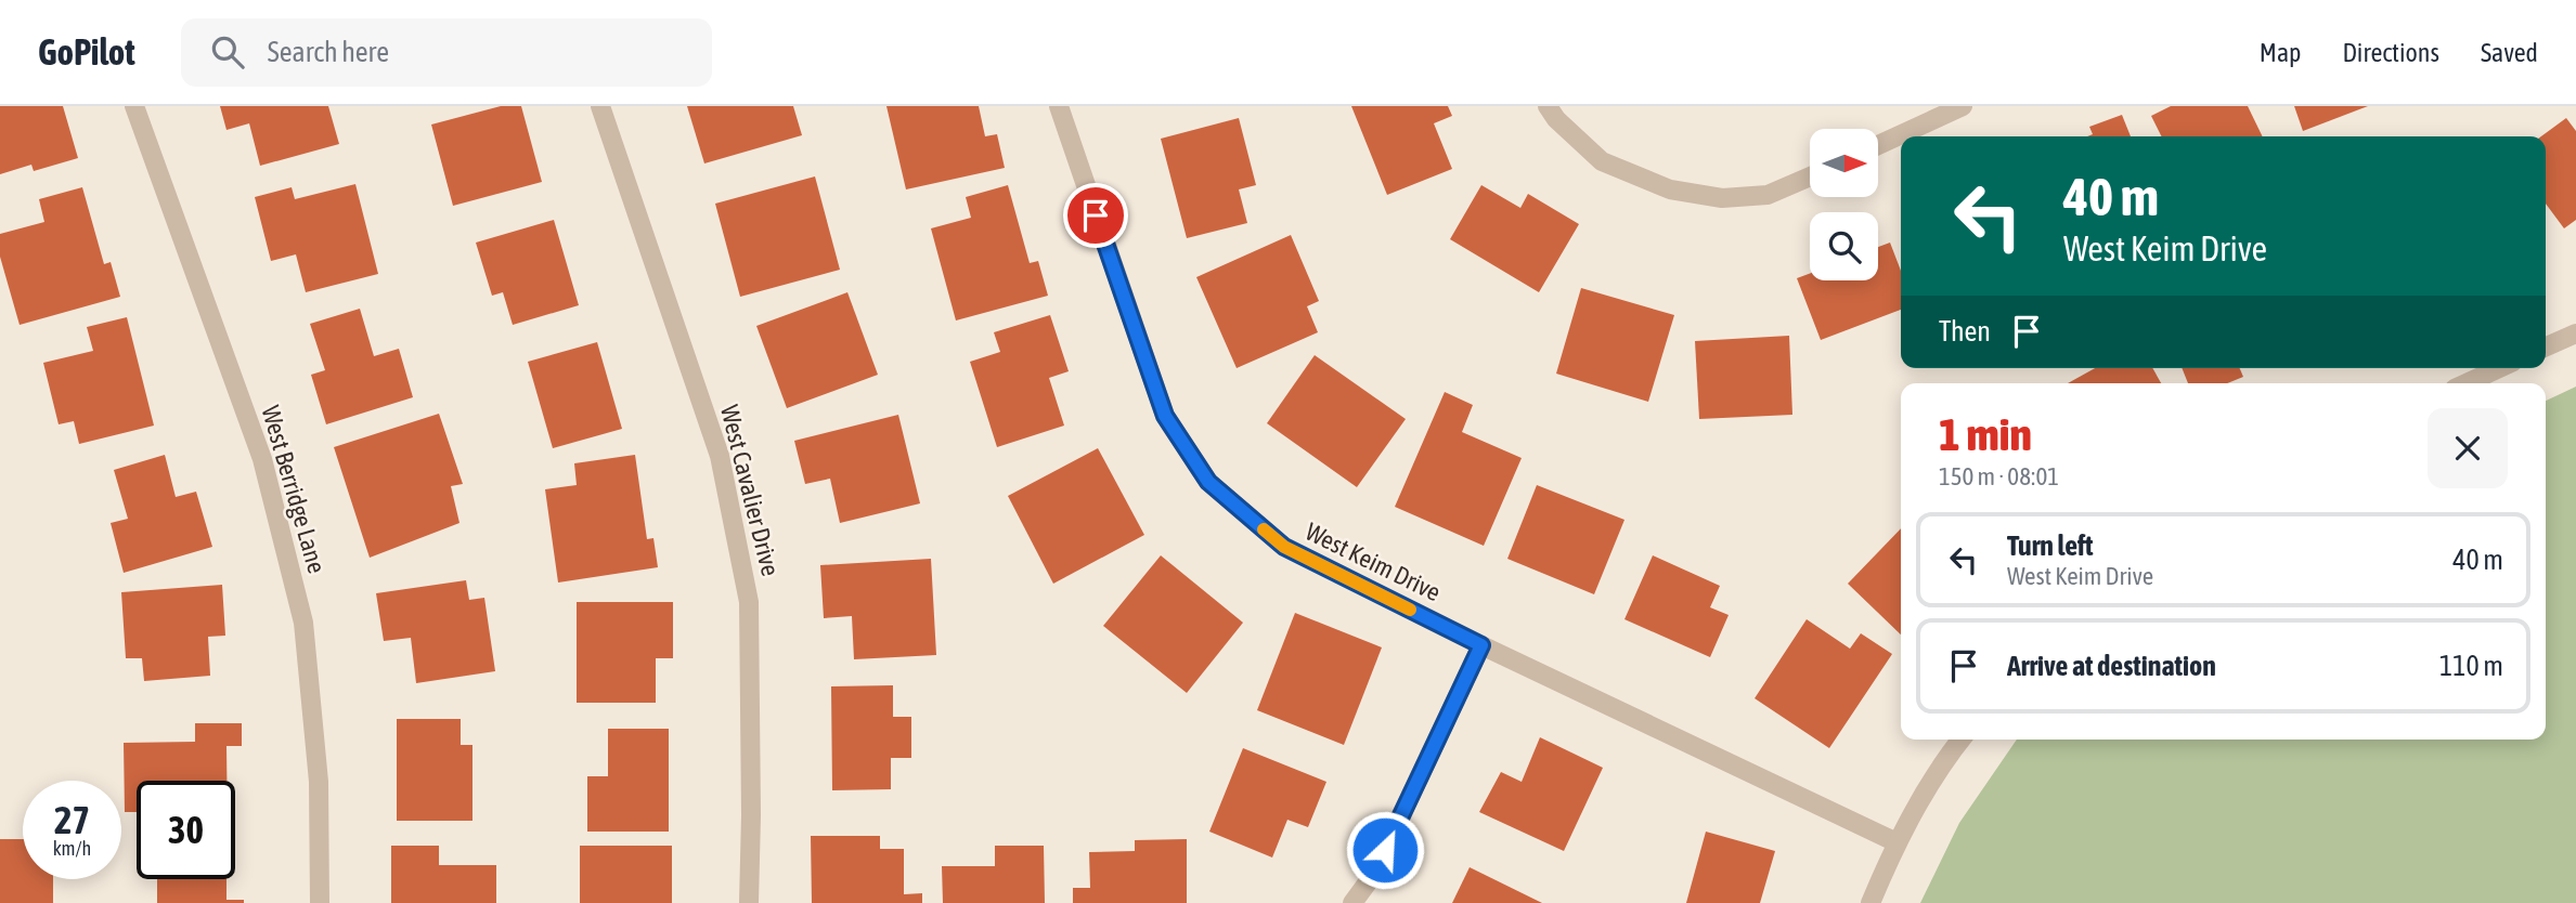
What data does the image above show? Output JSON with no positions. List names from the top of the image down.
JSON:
{
  "streets": {
    "street": ["West Berridge Lane", "West Cavalier Drive", "West Keim Drive"]
  },
  "north": "right",
  "page": {
    "header": "GoPilot",
    "search": "Search here",
    "nav": ["Map", "Directions", "Saved"],
    "turn": ["40 m", "West Keim Drive"],
    "then": "Then",
    "heading": ["1 min", "150 m · 08:01"],
    "list": [
      {
        "name": "Turn left",
        "note": "West Keim Drive",
        "value": "40 m"
      },
      {
        "name": "Arrive at destination",
        "value": "110 m"
      }
    ],
    "speed": "27 km/h",
    "limit": "30"
  }
}
